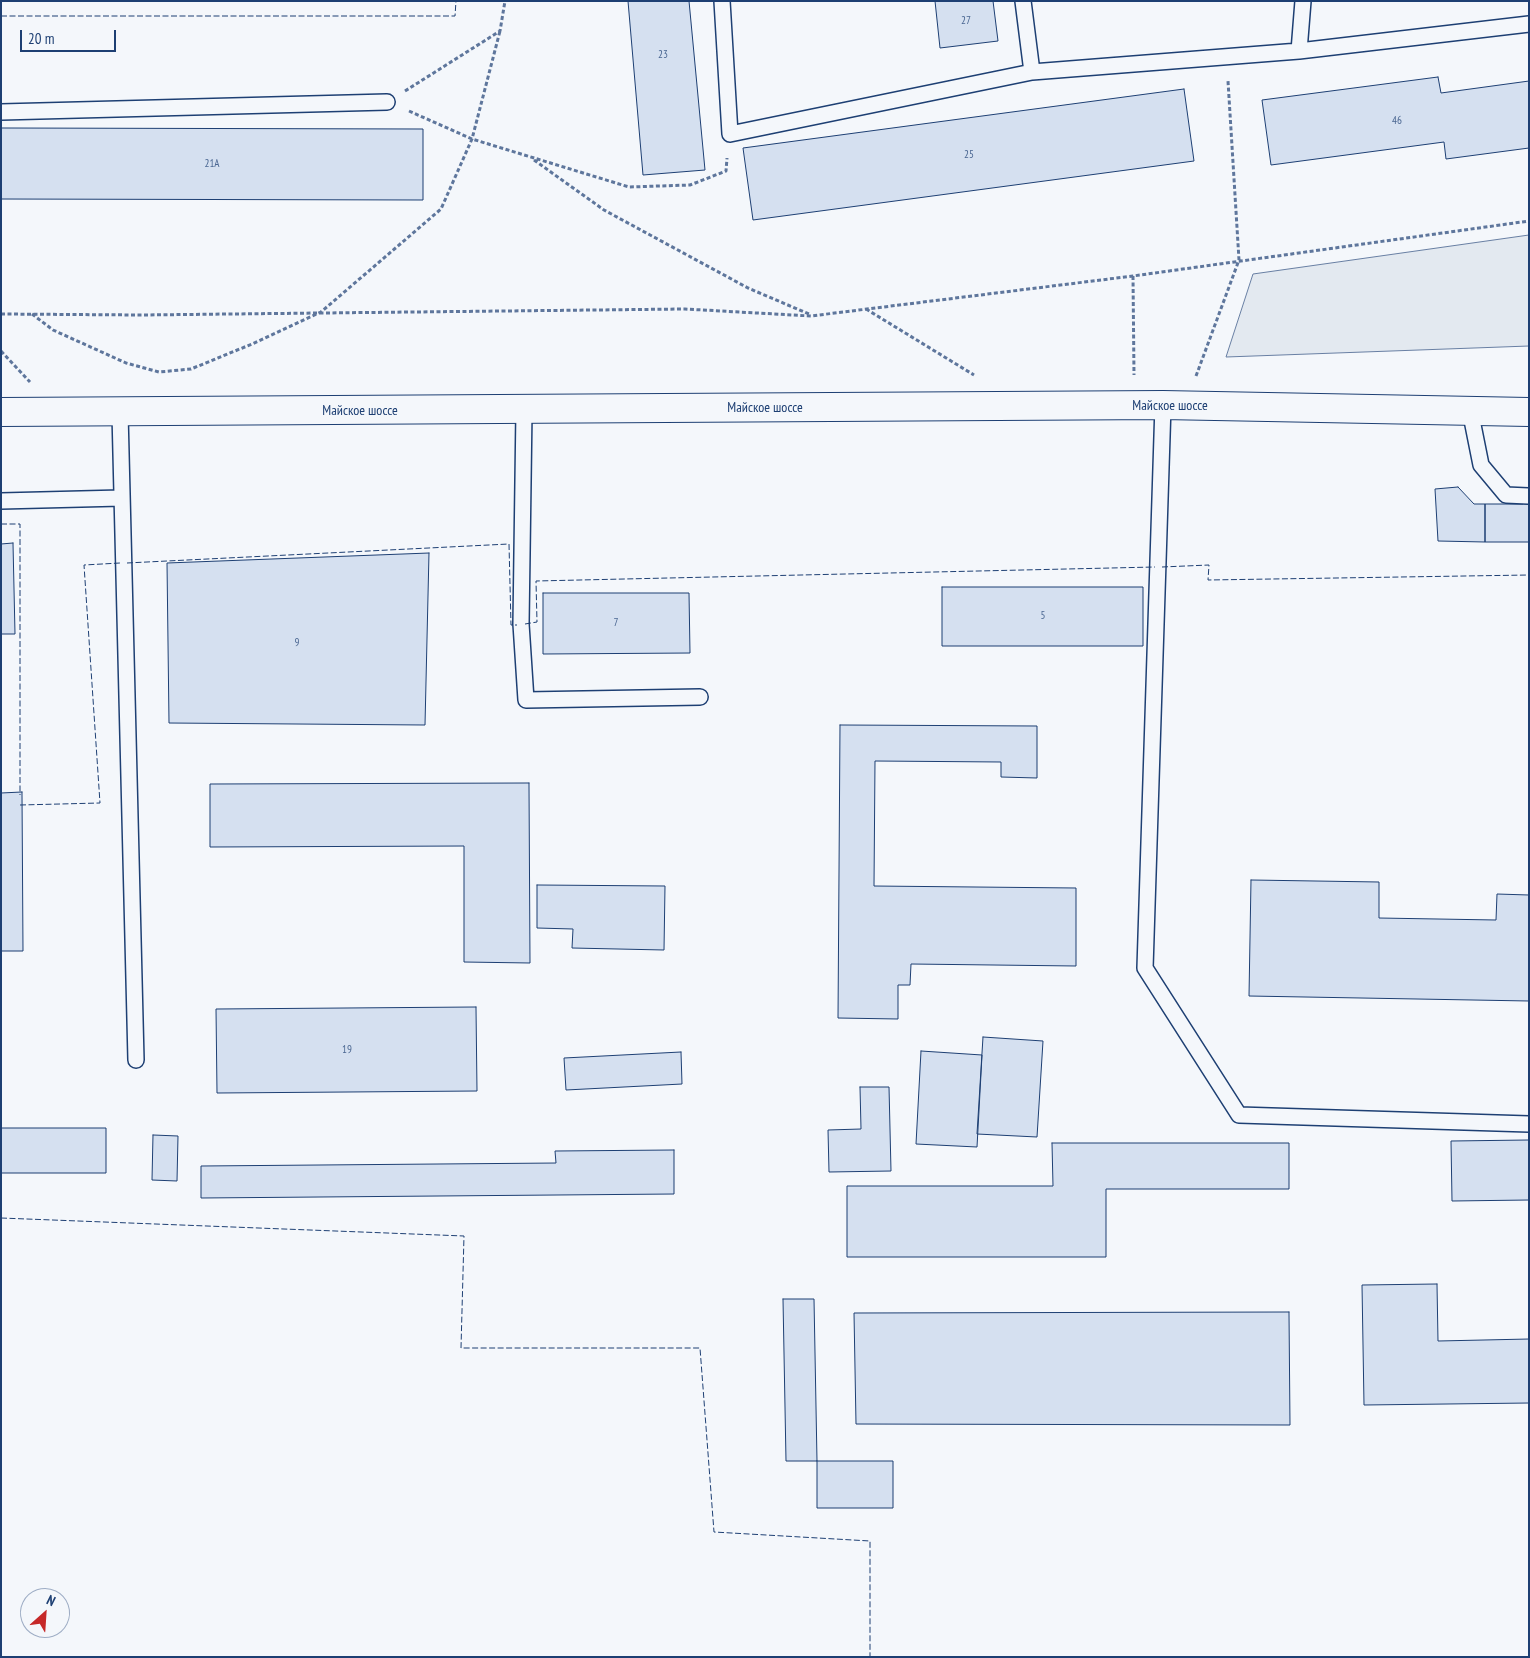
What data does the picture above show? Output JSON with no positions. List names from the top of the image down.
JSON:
{
  "streets": {
    "street": ["Майское шоссе"]
  },
  "house_numbers": [
    "27",
    "23",
    "46",
    "25",
    "21А",
    "5",
    "7",
    "9",
    "19"
  ],
  "scale_bar": "20 m",
  "north": "top right"
}
